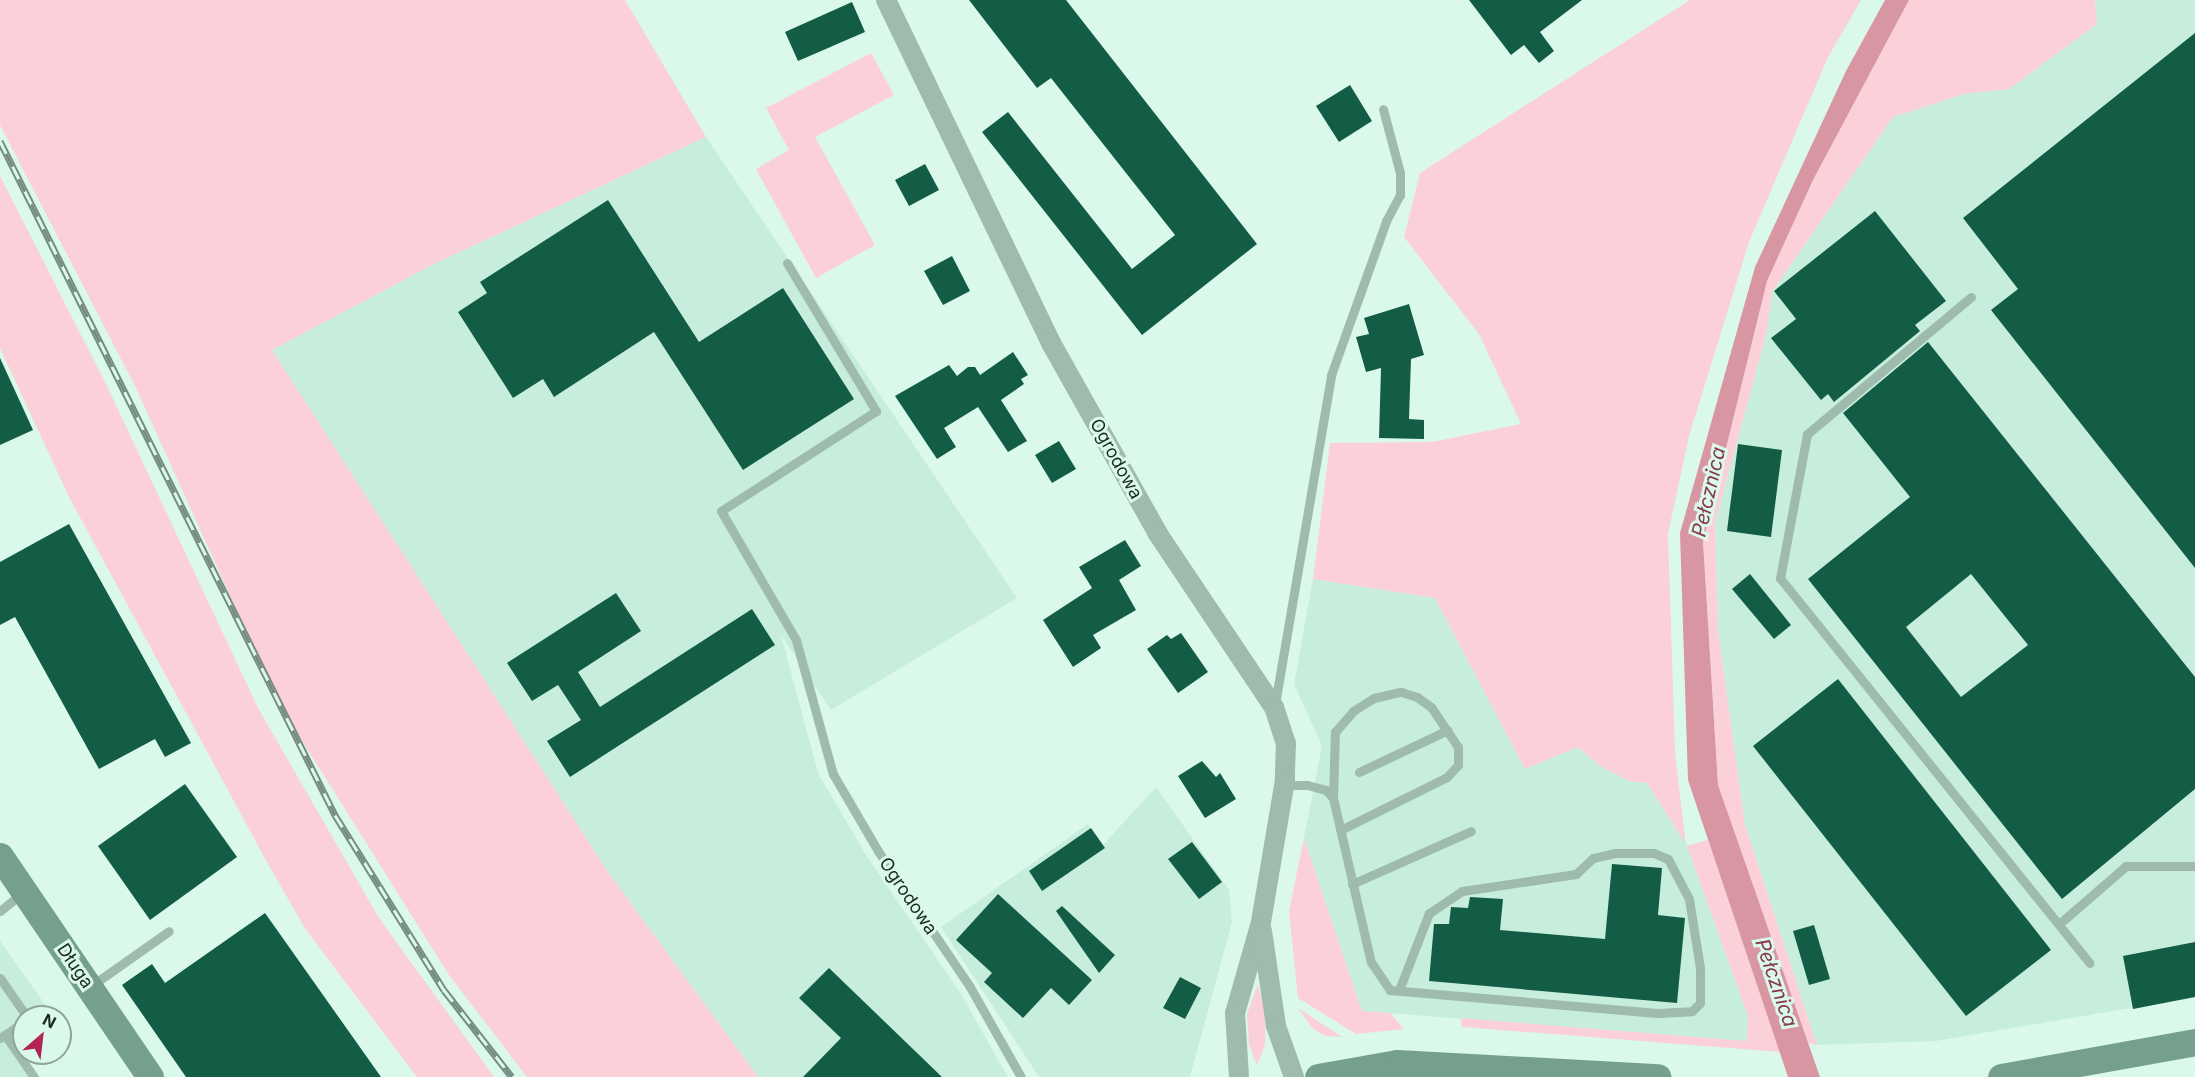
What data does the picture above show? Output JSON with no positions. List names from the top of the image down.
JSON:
{
  "streets": {
    "main road": ["Długa"],
    "street": ["Ogrodowa"]
  },
  "water": ["Pełcznica"],
  "north": "top right"
}
